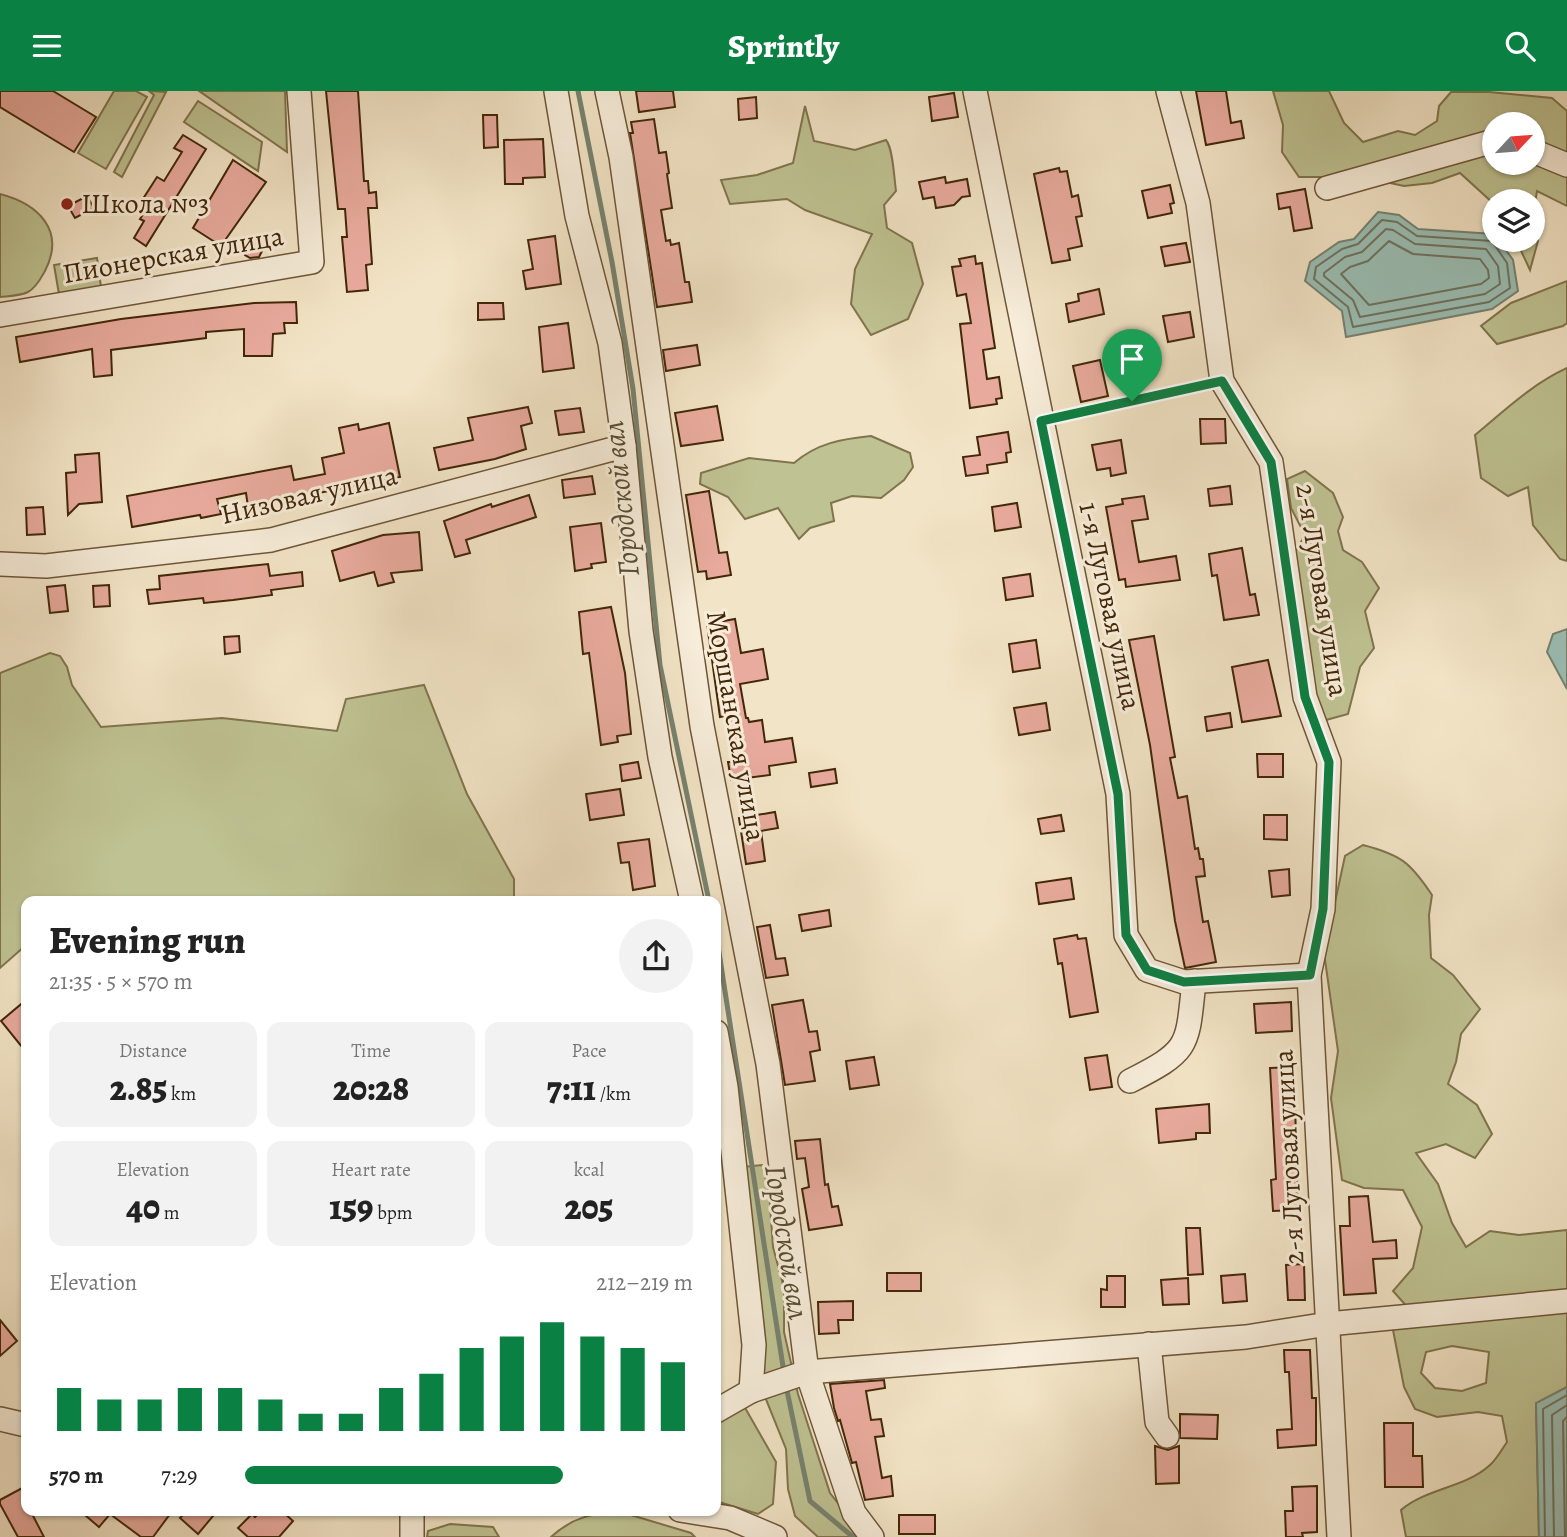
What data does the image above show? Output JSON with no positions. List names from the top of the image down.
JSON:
{
  "streets": {
    "street": [
      "Пионерская улица",
      "Низовая улица",
      "2-я Луговая улица",
      "1-я Луговая улица",
      "Моршанская улица"
    ]
  },
  "crossings": [
    ["2-я Луговая улица", "1-я Луговая улица"]
  ],
  "water": ["Городской вал"],
  "places": ["Школа №3"],
  "north": "top right",
  "page": {
    "header": "Sprintly",
    "heading": ["Evening run", "21:35 · 5 × 570 m"],
    "stats": [
      ["Distance", "2.85 km"],
      ["Time", "20:28"],
      ["Pace", "7:11 /km"],
      ["Elevation", "40 m"],
      ["Heart rate", "159 bpm"],
      ["kcal", "205"]
    ],
    "chart": ["Elevation", "212–219 m"],
    "list": [
      {
        "name": "570 m",
        "note": "7:29"
      }
    ]
  }
}
